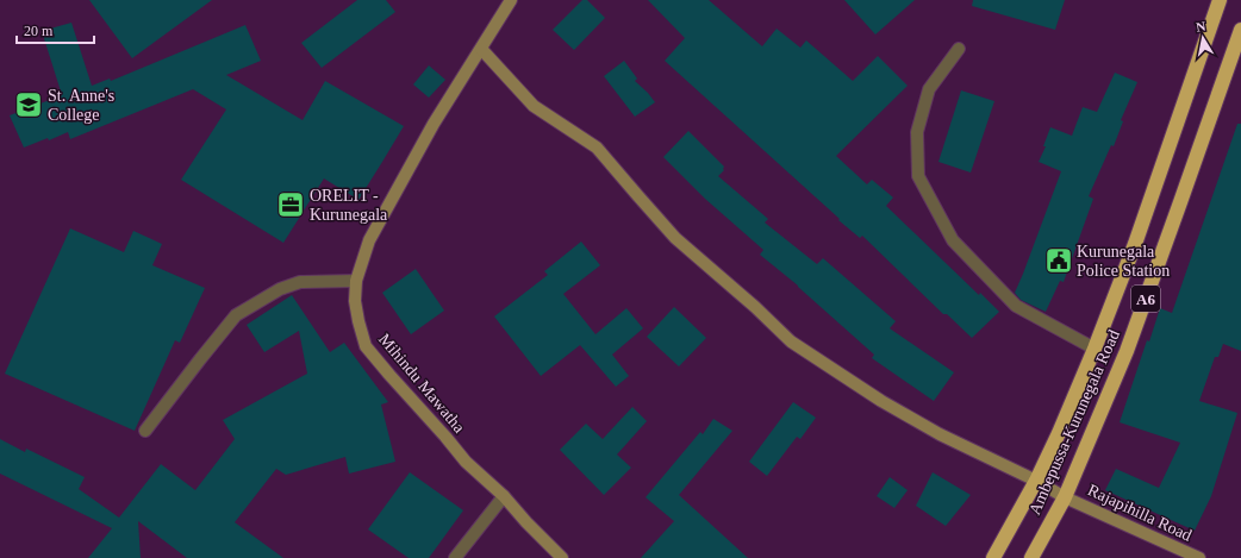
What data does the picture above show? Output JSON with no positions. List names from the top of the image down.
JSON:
{
  "streets": {
    "highway": ["A6", "Ambepussa-Kurunegala Road"],
    "street": ["Mihindu Mawatha", "Rajapihilla Road"]
  },
  "crossings": [
    ["Mihindu Mawatha", "Rajapihilla Road"],
    ["Ambepussa-Kurunegala Road", "Rajapihilla Road"]
  ],
  "places": {
    "school or university": ["St. Anne's College"],
    "office": ["ORELIT - Kurunegala"],
    "public building": ["Kurunegala Police Station"]
  },
  "scale_bar": "20 m",
  "north": "top"
}
